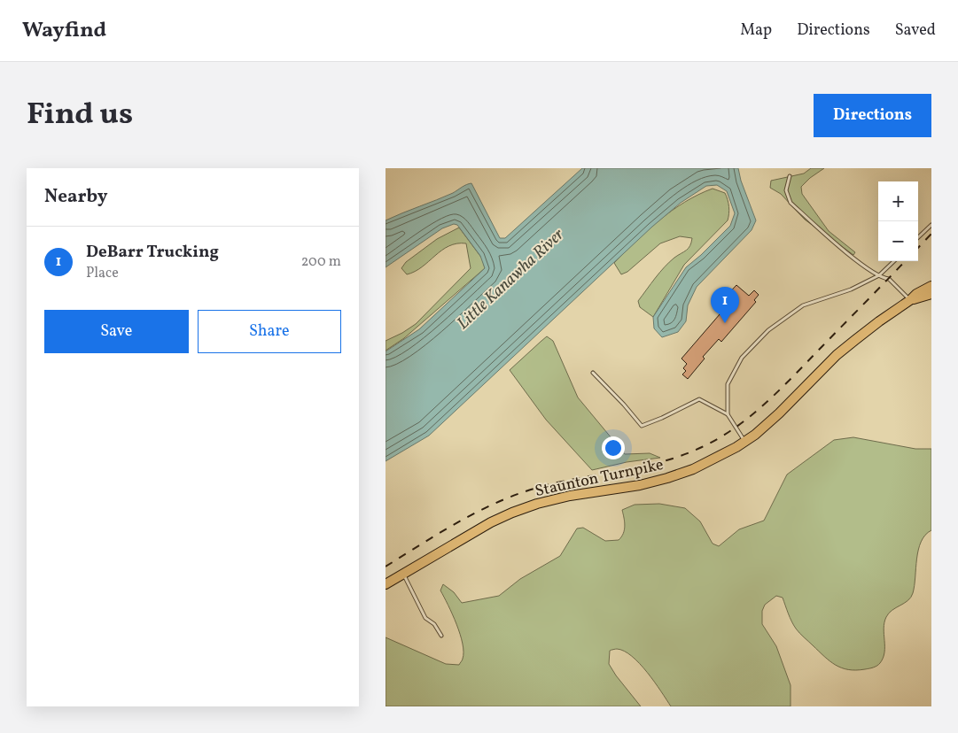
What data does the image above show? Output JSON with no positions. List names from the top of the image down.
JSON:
{
  "streets": {
    "main road": ["Staunton Turnpike"]
  },
  "water": ["Little Kanawha River"],
  "page": {
    "header": "Wayfind",
    "nav": ["Map", "Directions", "Saved"],
    "title": "Find us",
    "buttons": [
      "Directions",
      ["Save", "Share"]
    ],
    "heading": "Nearby",
    "map_buttons": ["+", "−"],
    "list": [
      {
        "mark": "1",
        "name": "DeBarr Trucking",
        "note": "Place",
        "value": "200 m"
      }
    ],
    "pins": "1"
  }
}
